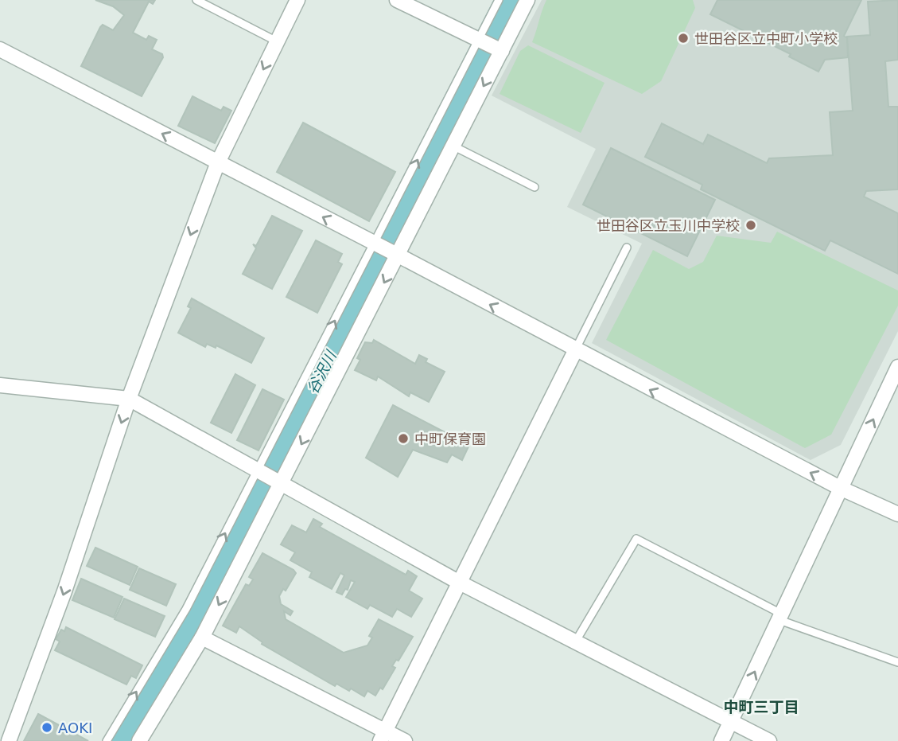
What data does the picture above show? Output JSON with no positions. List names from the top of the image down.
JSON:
{
  "districts": ["中町三丁目"],
  "water": ["谷沢川"],
  "places": [
    "世田谷区立中町小学校",
    "世田谷区立玉川中学校",
    "中町保育園",
    "AOKI"
  ]
}
